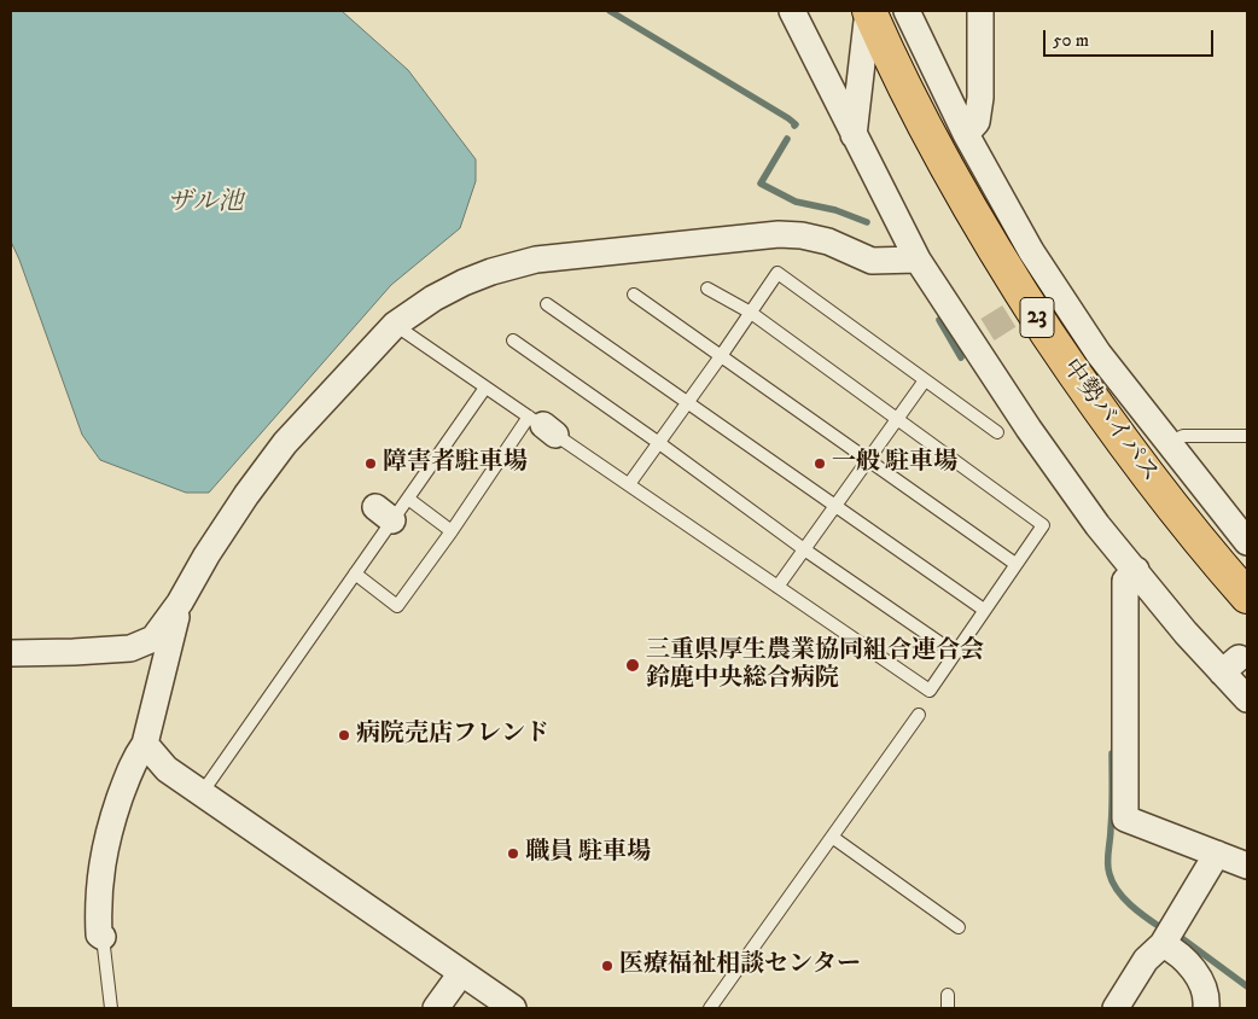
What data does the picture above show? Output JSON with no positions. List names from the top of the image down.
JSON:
{
  "streets": {
    "highway": ["23", "中勢バイパス"]
  },
  "water": ["ザル池"],
  "places": [
    "障害者駐車場",
    "一般 駐車場",
    "三重県厚生農業協同組合連合会 鈴鹿中央総合病院",
    "病院売店フレンド",
    "職員 駐車場",
    "医療福祉相談センター"
  ],
  "scale_bar": "50 m"
}
